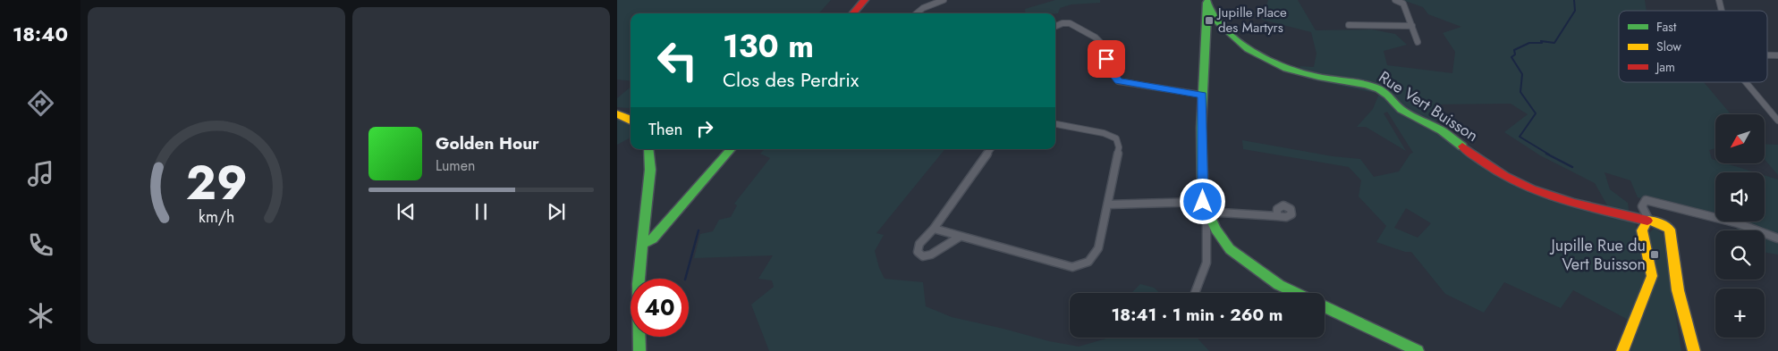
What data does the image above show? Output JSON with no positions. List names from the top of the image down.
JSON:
{
  "streets": {
    "street": ["Rue Vert Buisson"]
  },
  "places": {
    "transit": ["Jupille Place des Martyrs", "Jupille Rue du Vert Buisson"]
  },
  "legend": ["Fast", "Slow", "Jam"],
  "north": "bottom left",
  "page": {
    "tabs": "18:40",
    "turn": ["130 m", "Clos des Perdrix"],
    "then": "Then",
    "map_buttons": "+",
    "song": ["Golden Hour", "Lumen"],
    "limit": "40",
    "trip": "18:41 · 1 min · 260 m",
    "gauge": ["29", "km/h"]
  }
}
